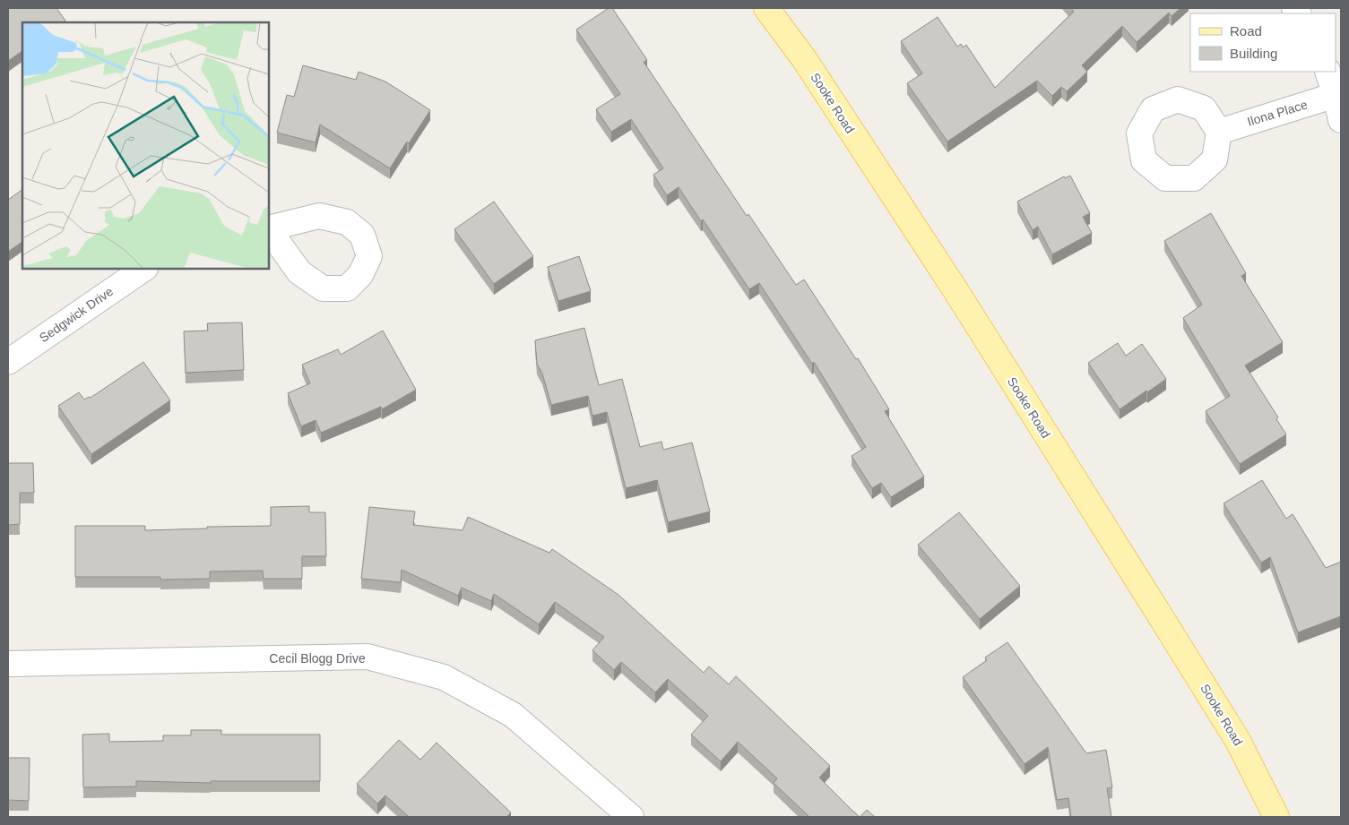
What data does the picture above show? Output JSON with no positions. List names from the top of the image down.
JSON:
{
  "streets": {
    "main road": ["Sooke Road"],
    "street": ["Ilona Place", "Sedgwick Drive", "Cecil Blogg Drive"]
  },
  "legend": ["Road", "Building"]
}
